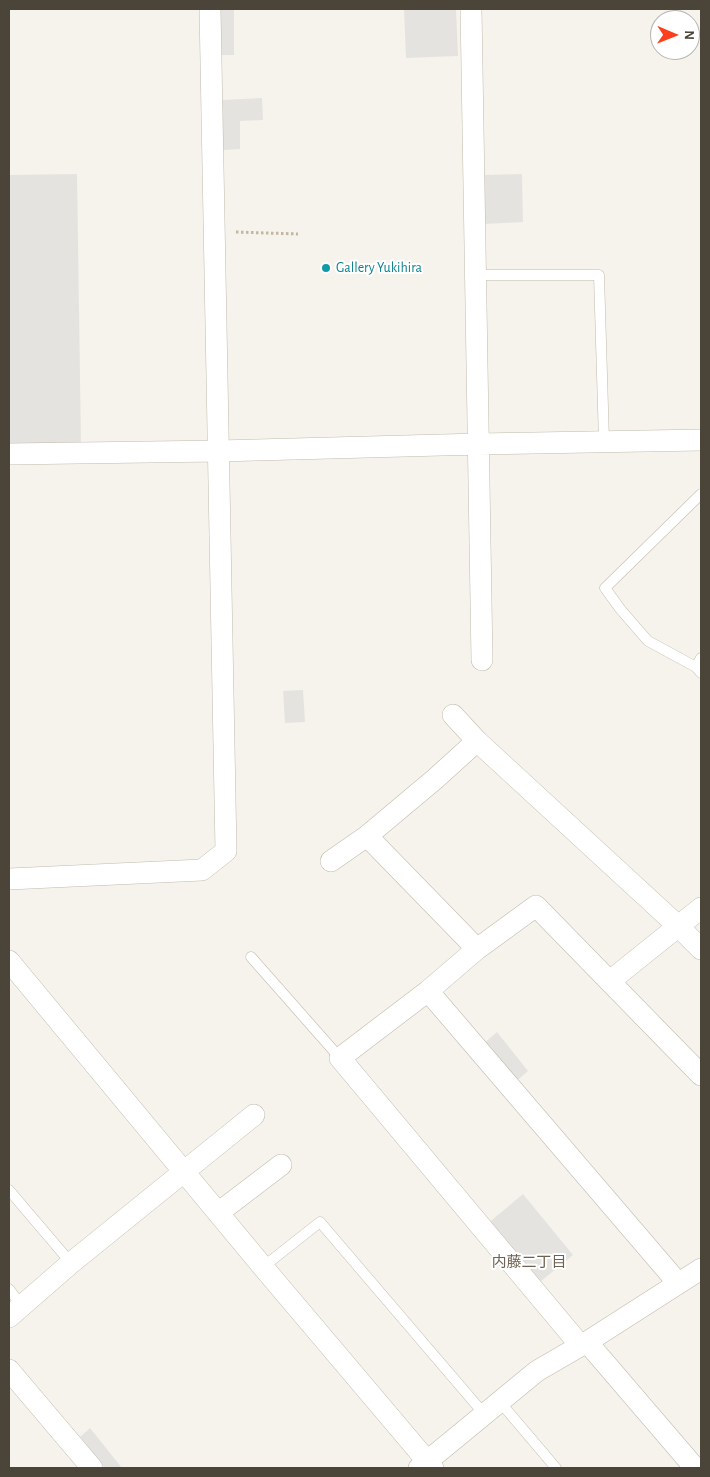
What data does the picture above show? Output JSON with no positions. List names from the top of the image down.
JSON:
{
  "districts": ["内藤二丁目"],
  "places": ["Gallery Yukihira"],
  "north": "right"
}
